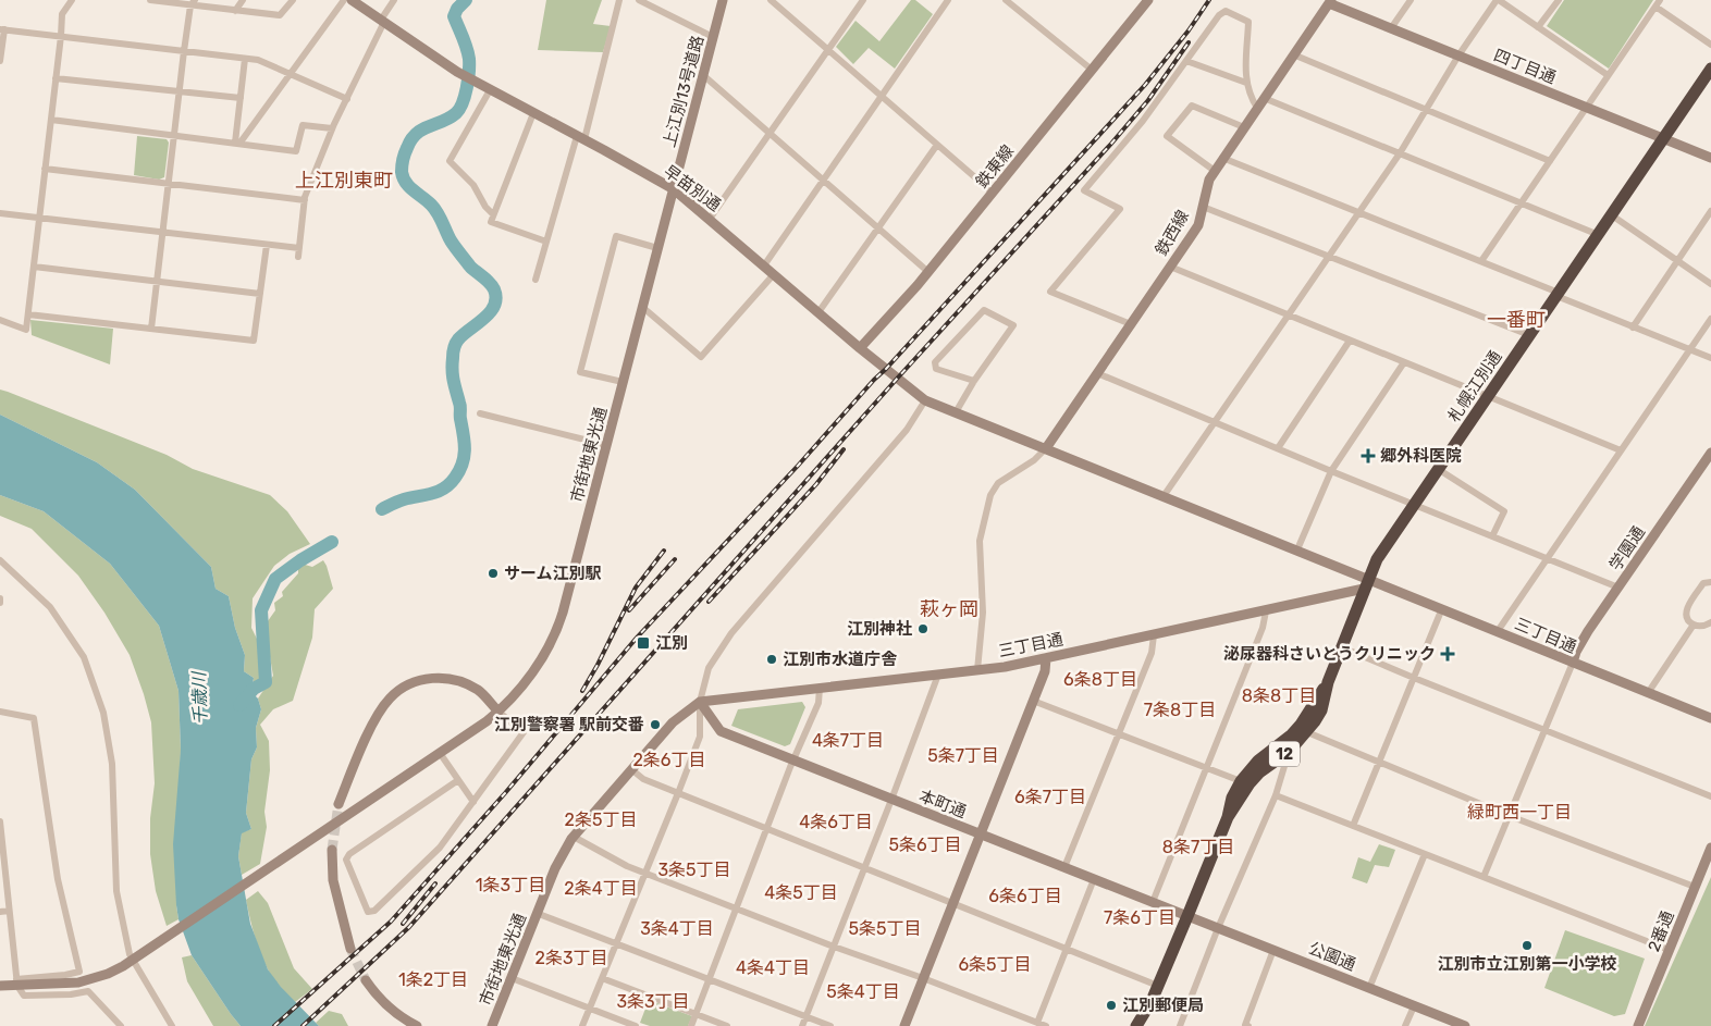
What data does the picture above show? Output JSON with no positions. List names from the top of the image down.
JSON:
{
  "streets": {
    "highway": ["札幌江別通", "12"],
    "street": [
      "四丁目通",
      "上江別13号道路",
      "鉄東線",
      "早苗別通",
      "鉄西線",
      "市街地東光通",
      "学園通",
      "三丁目通",
      "本町通",
      "2番通",
      "公園通"
    ]
  },
  "crossings": [
    ["四丁目通", "鉄西線"],
    ["四丁目通", "札幌江別通"],
    ["上江別13号道路", "早苗別通"],
    ["上江別13号道路", "市街地東光通"],
    ["鉄東線", "早苗別通"],
    ["早苗別通", "鉄西線"],
    ["早苗別通", "札幌江別通"],
    ["早苗別通", "市街地東光通"],
    ["早苗別通", "三丁目通"],
    ["札幌江別通", "三丁目通"],
    ["札幌江別通", "本町通"],
    ["札幌江別通", "公園通"],
    ["市街地東光通", "三丁目通"],
    ["市街地東光通", "本町通"],
    ["学園通", "三丁目通"],
    ["三丁目通", "本町通"],
    ["本町通", "公園通"]
  ],
  "districts": [
    "上江別東町",
    "一番町",
    "萩ヶ岡",
    "6条8丁目",
    "8条8丁目",
    "7条8丁目",
    "4条7丁目",
    "5条7丁目",
    "2条6丁目",
    "6条7丁目",
    "緑町西一丁目",
    "2条5丁目",
    "4条6丁目",
    "5条6丁目",
    "8条7丁目",
    "3条5丁目",
    "1条3丁目",
    "2条4丁目",
    "4条5丁目",
    "6条6丁目",
    "7条6丁目",
    "3条4丁目",
    "5条5丁目",
    "2条3丁目",
    "6条5丁目",
    "4条4丁目",
    "1条2丁目",
    "5条4丁目",
    "3条3丁目"
  ],
  "water": ["千歳川"],
  "places": {
    "health": ["郷外科医院", "泌尿器科さいとうクリニック"],
    "other": [
      "サーム江別駅",
      "江別神社",
      "江別市水道庁舎",
      "江別警察署 駅前交番",
      "江別市立江別第一小学校",
      "江別郵便局"
    ],
    "transit": ["江別"]
  }
}
